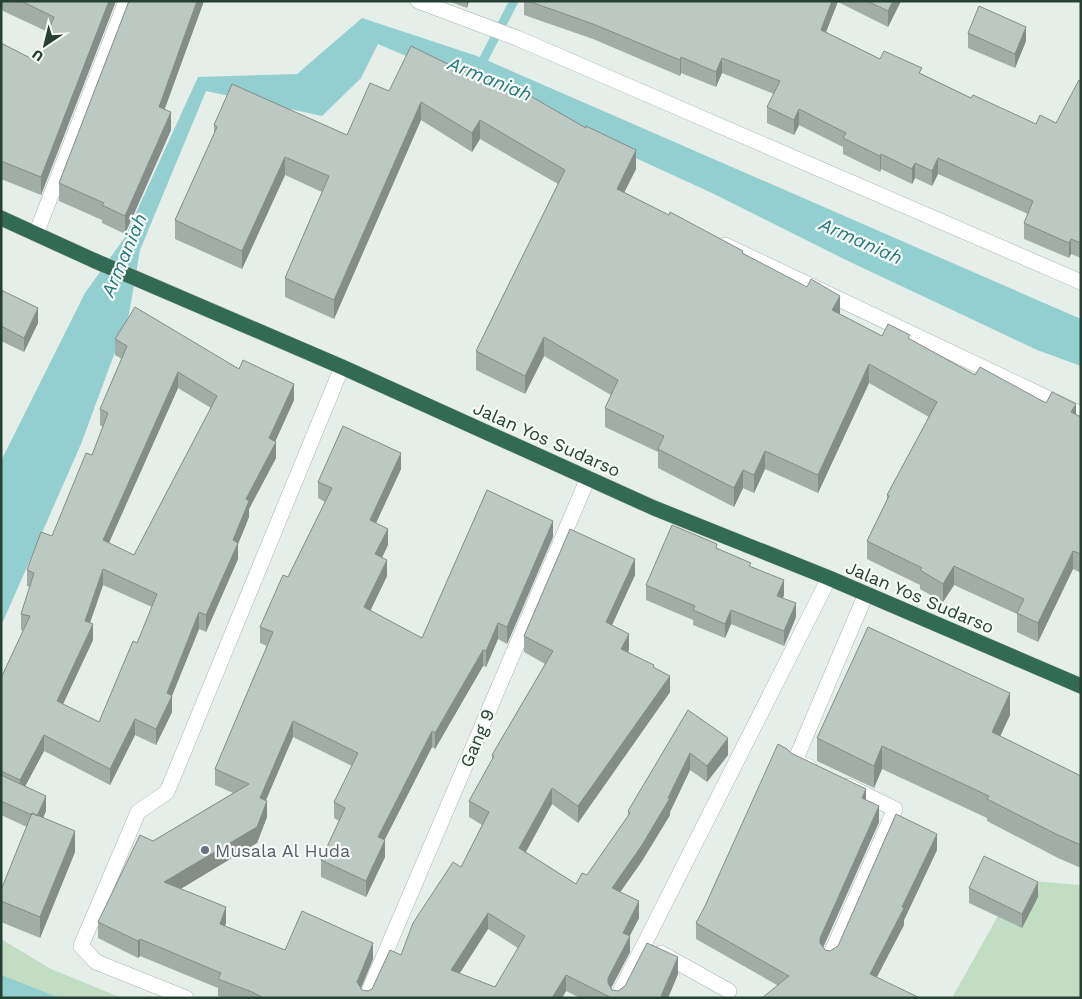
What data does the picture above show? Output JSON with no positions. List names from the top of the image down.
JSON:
{
  "streets": {
    "highway": ["Jalan Yos Sudarso"],
    "street": ["Gang 9"]
  },
  "crossings": [
    ["Jalan Yos Sudarso", "Gang 9"]
  ],
  "water": ["Armaniah"],
  "places": ["Musala Al Huda"],
  "north": "bottom left"
}
